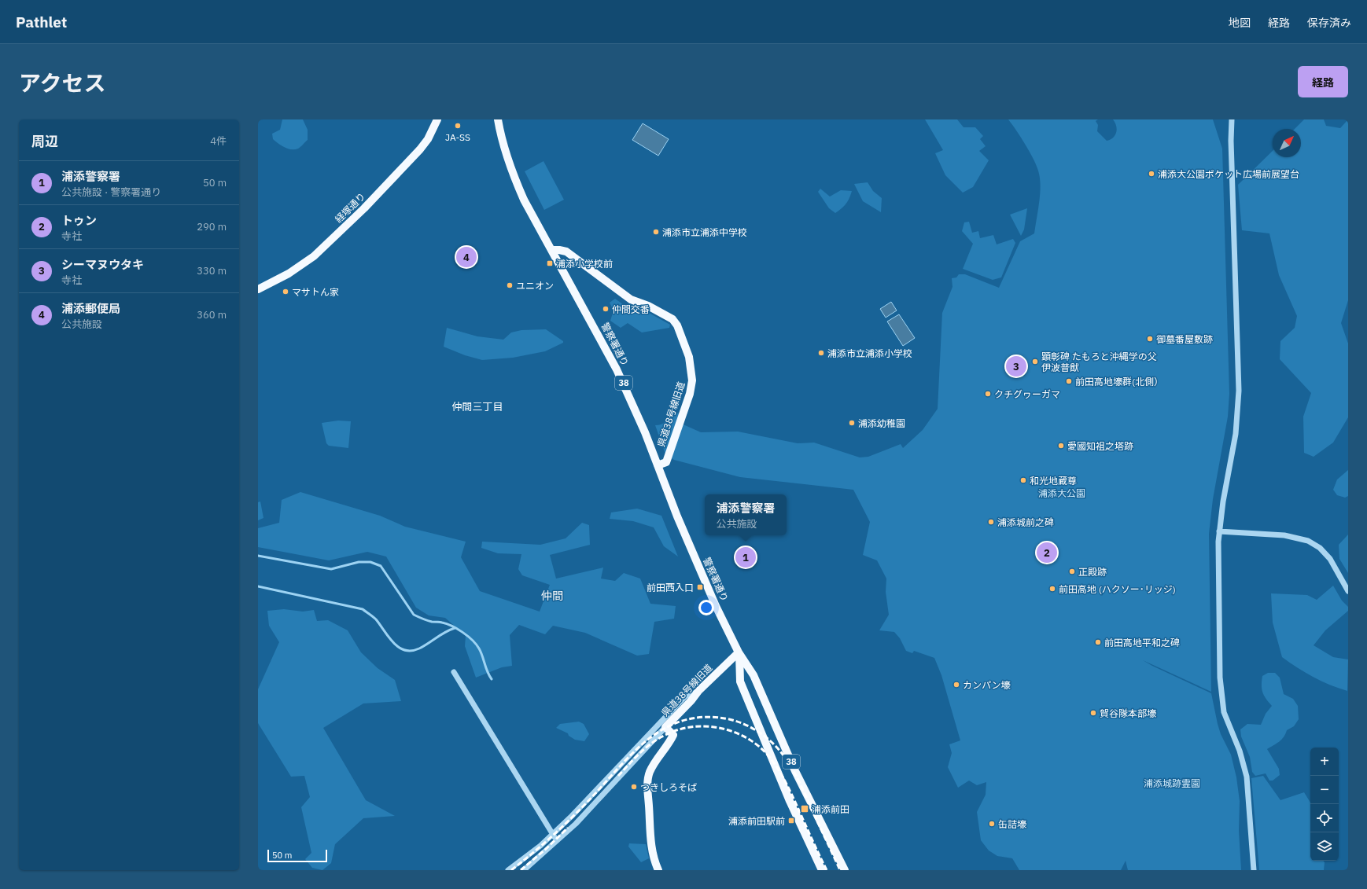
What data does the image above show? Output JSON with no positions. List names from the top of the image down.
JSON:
{
  "streets": {
    "main road": [
      "経塚通り",
      "警察署通り",
      "38",
      "県道38号線旧道"
    ]
  },
  "crossings": [
    ["警察署通り", "県道38号線旧道"]
  ],
  "districts": ["仲間三丁目", "仲間"],
  "parks": ["浦添大公園", "浦添城跡霊園"],
  "places": {
    "other": [
      "JA-SS",
      "浦添大公園ポケット広場前展望台",
      "浦添市立浦添中学校",
      "ユニオン",
      "マサトん家",
      "仲間交番",
      "御墓番屋敷跡",
      "浦添市立浦添小学校",
      "顕彰碑 たもろと沖縄学の父 伊波普猷",
      "前田高地壕群(北側）",
      "クチグヮーガマ",
      "浦添幼稚園",
      "愛國知祖之塔跡",
      "和光地蔵尊",
      "浦添城前之碑",
      "正殿跡",
      "前田高地 (ハクソー･リッジ)",
      "前田高地平和之碑",
      "カンパン壕",
      "賀谷隊本部壕",
      "つきしろそば",
      "缶詰壕"
    ],
    "transit": [
      "浦添小学校前",
      "前田西入口",
      "浦添前田",
      "浦添前田駅前"
    ]
  },
  "scale_bar": "50 m",
  "north": "top right",
  "page": {
    "header": "Pathlet",
    "nav": ["地図", "経路", "保存済み"],
    "title": "アクセス",
    "buttons": "経路",
    "heading": ["周辺", "4件"],
    "list": [
      {
        "mark": "1",
        "name": "浦添警察署",
        "note": "公共施設 · 警察署通り",
        "value": "50 m"
      },
      {
        "mark": "2",
        "name": "トゥン",
        "note": "寺社",
        "value": "290 m"
      },
      {
        "mark": "3",
        "name": "シーマヌウタキ",
        "note": "寺社",
        "value": "330 m"
      },
      {
        "mark": "4",
        "name": "浦添郵便局",
        "note": "公共施設",
        "value": "360 m"
      }
    ],
    "pins": [
      "4",
      "3",
      "2",
      "1"
    ],
    "popup": ["浦添警察署", "公共施設"],
    "map_buttons": ["+", "−"],
    "scale": "50 m"
  }
}
